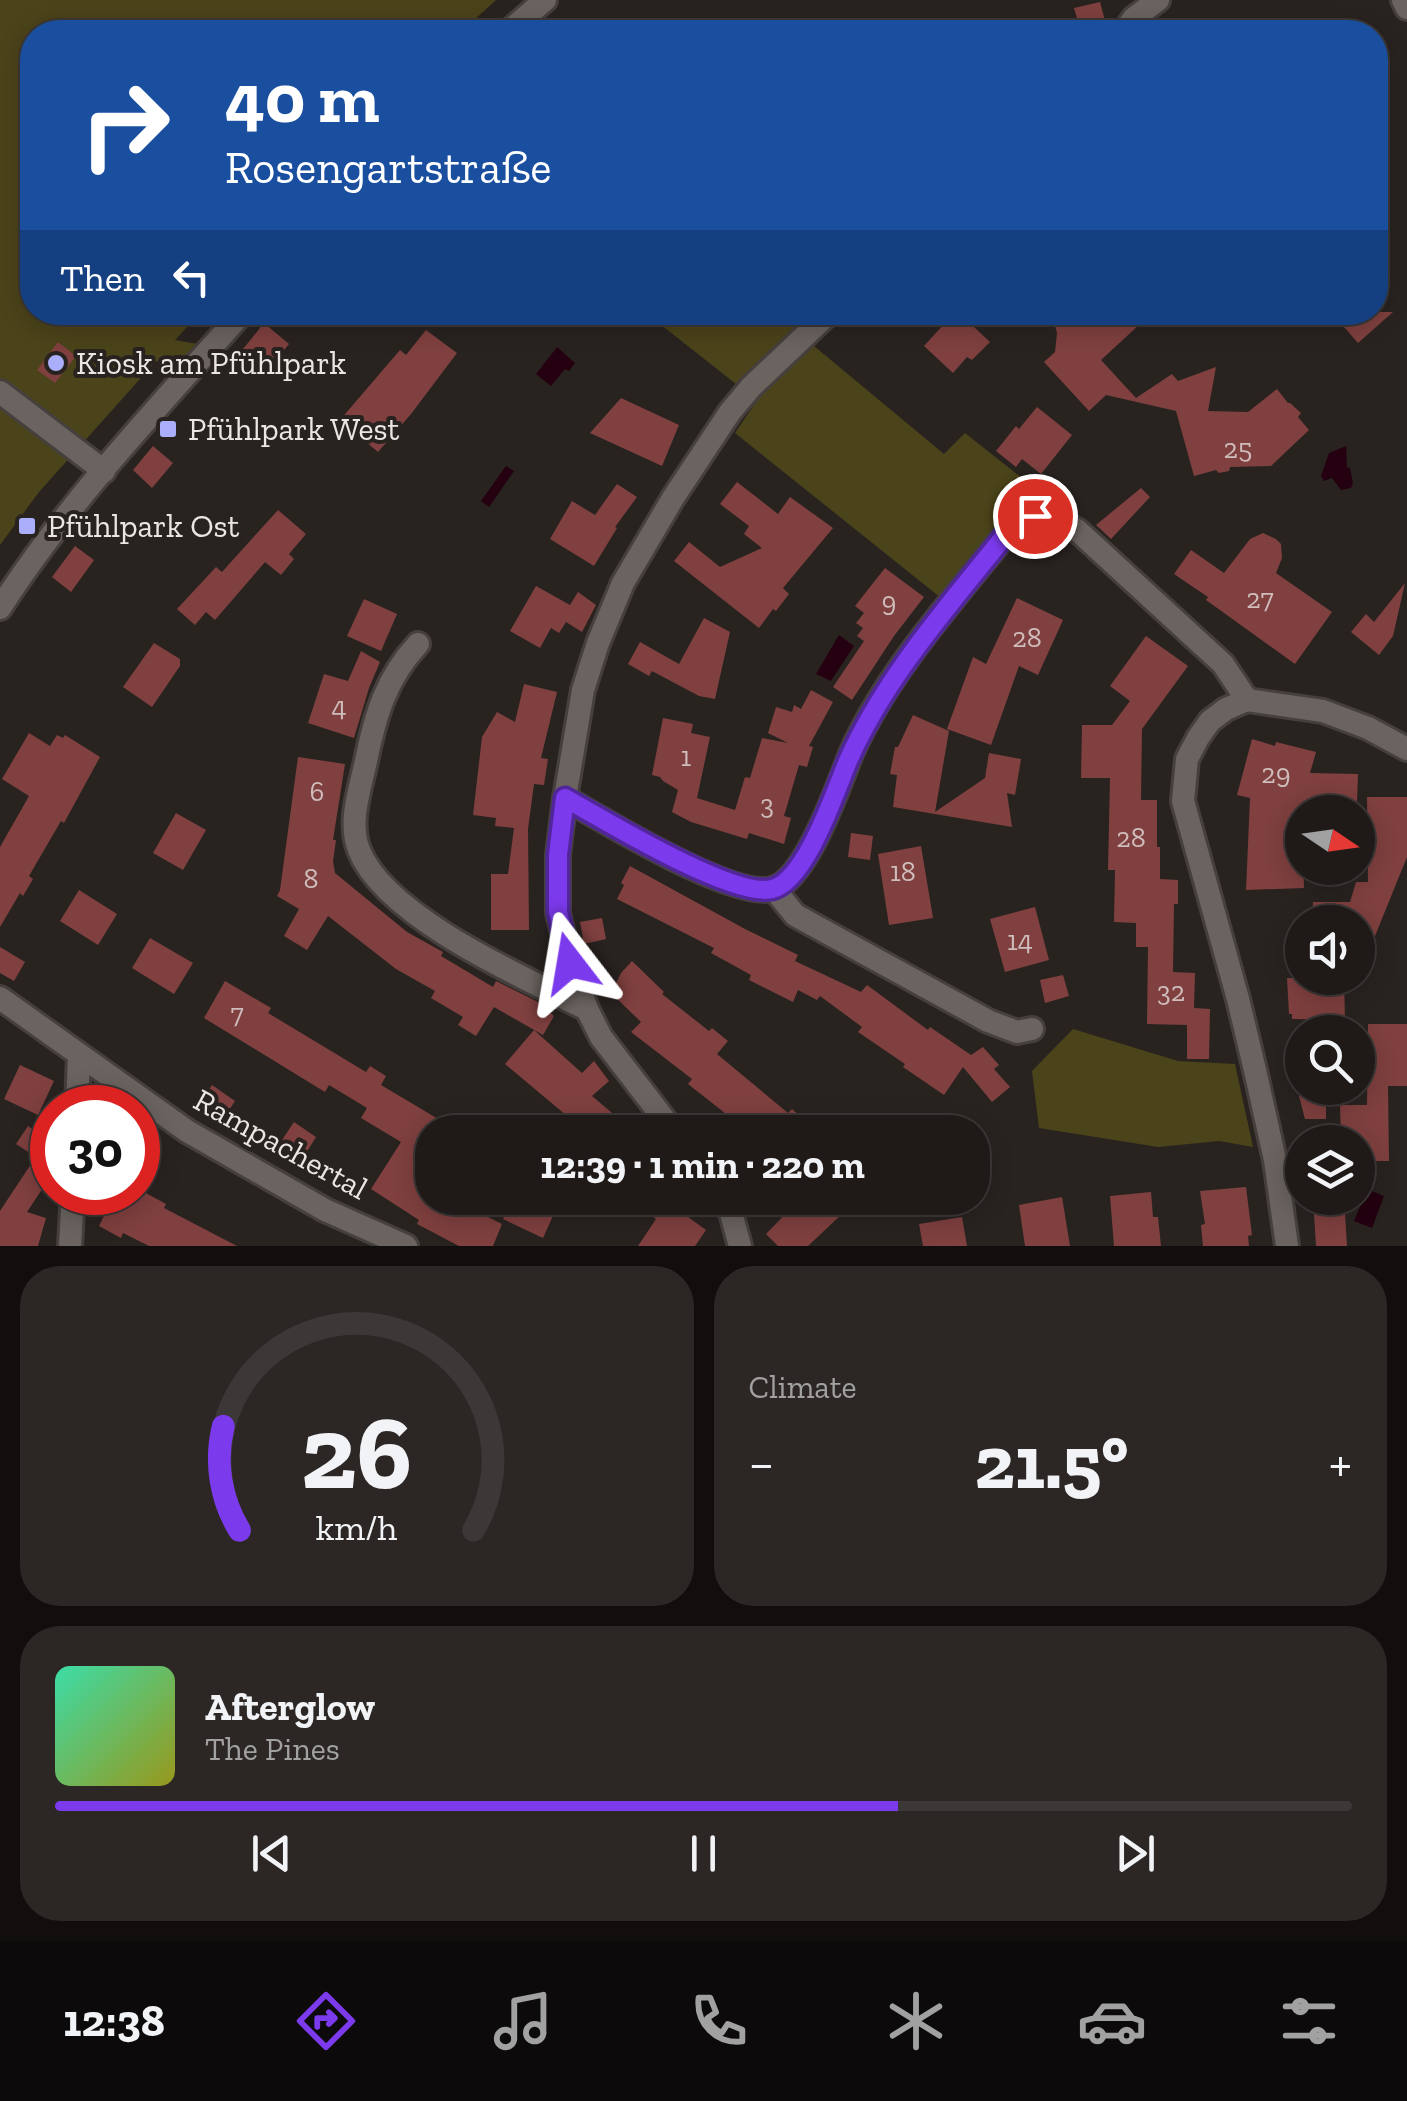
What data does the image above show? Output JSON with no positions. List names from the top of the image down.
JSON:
{
  "streets": {
    "street": ["Rampachertal"]
  },
  "places": {
    "other": ["Kiosk am Pfühlpark"],
    "transit": ["Pfühlpark West", "Pfühlpark Ost"]
  },
  "house_numbers": [
    "25",
    "27",
    "9",
    "28",
    "4",
    "1",
    "29",
    "6",
    "3",
    "28",
    "18",
    "8",
    "14",
    "32",
    "7"
  ],
  "north": "right",
  "page": {
    "turn": ["40 m", "Rosengartstraße"],
    "then": "Then",
    "limit": "30",
    "trip": "12:39 · 1 min · 220 m",
    "tile": "Climate",
    "heat": ["−", "21.5°", "+"],
    "song": ["Afterglow", "The Pines"],
    "tabs": "12:38",
    "gauge": ["26", "km/h"]
  }
}
